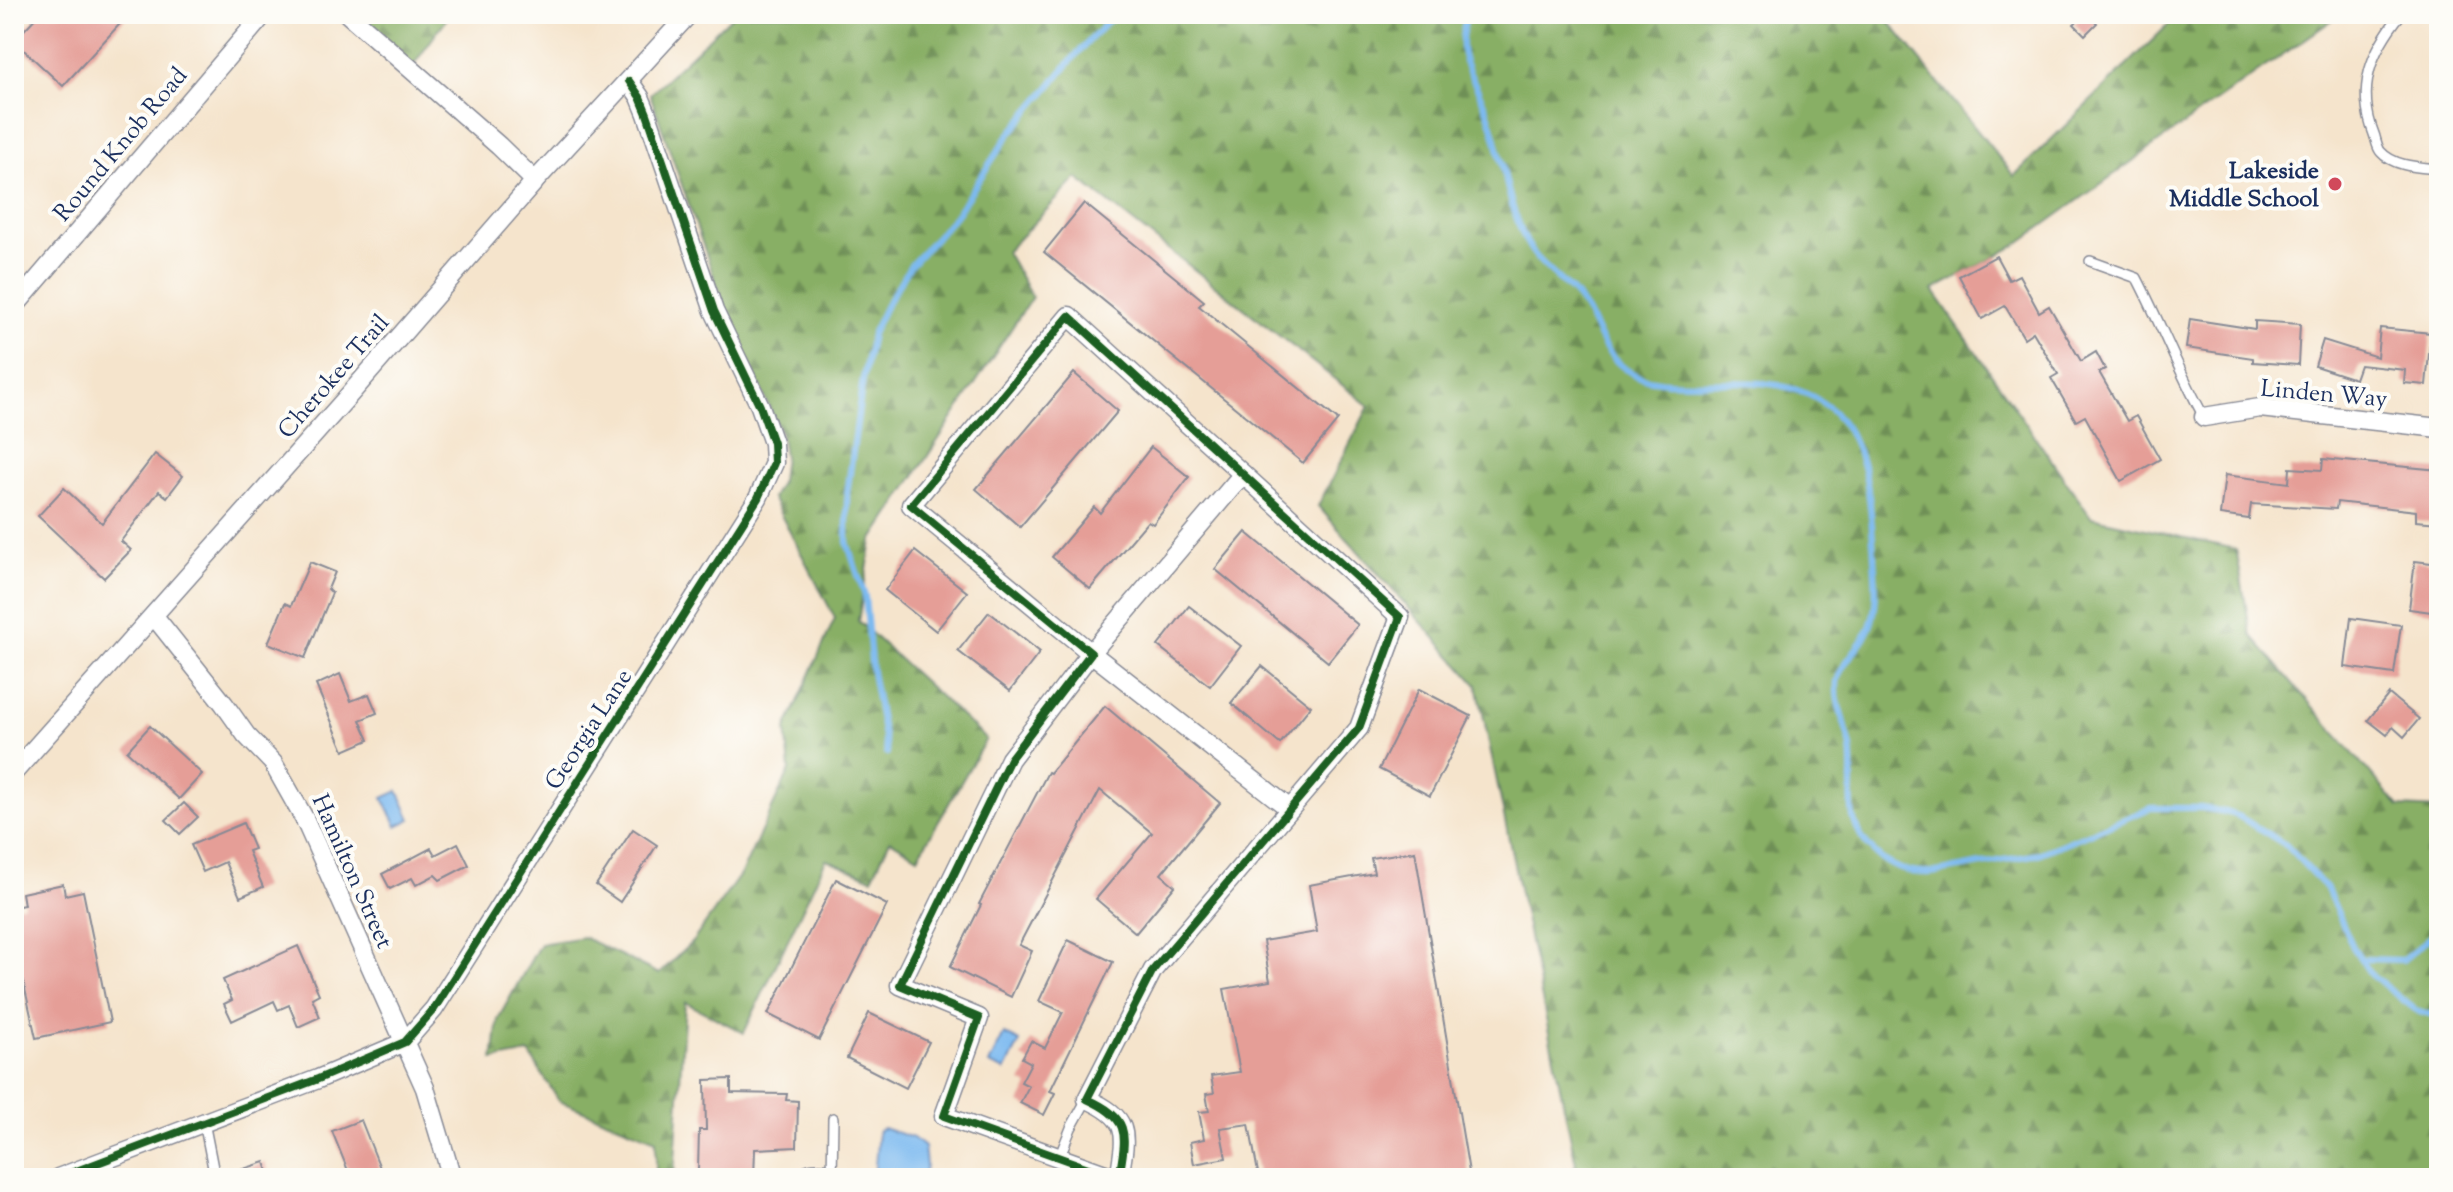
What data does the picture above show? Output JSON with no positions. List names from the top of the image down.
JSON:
{
  "streets": {
    "street": [
      "Round Knob Road",
      "Cherokee Trail",
      "Linden Way",
      "Georgia Lane",
      "Hamilton Street"
    ]
  },
  "crossings": [
    ["Cherokee Trail", "Georgia Lane"],
    ["Cherokee Trail", "Hamilton Street"],
    ["Georgia Lane", "Hamilton Street"]
  ],
  "places": ["Lakeside Middle School"]
}
